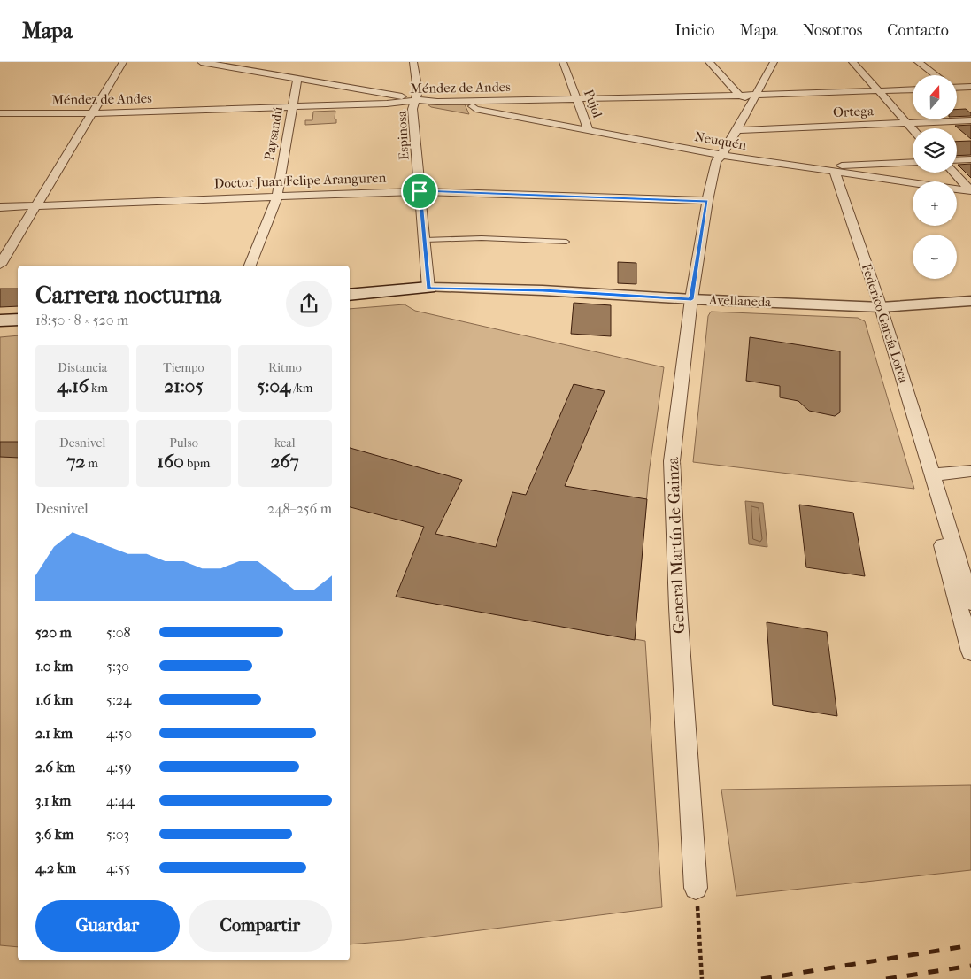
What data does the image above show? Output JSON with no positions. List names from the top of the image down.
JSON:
{
  "streets": {
    "street": [
      "Méndez de Andes",
      "Pujol",
      "Ortega",
      "Paysandú",
      "Espinosa",
      "Neuquén",
      "Doctor Juan Felipe Aranguren",
      "Avellaneda",
      "Federico García Lorca",
      "General Martín de Gainza"
    ]
  },
  "crossings": [
    ["Méndez de Andes", "Pujol"],
    ["Méndez de Andes", "Paysandú"],
    ["Méndez de Andes", "Espinosa"],
    ["Méndez de Andes", "Neuquén"],
    ["Méndez de Andes", "General Martín de Gainza"],
    ["Pujol", "Neuquén"],
    ["Ortega", "General Martín de Gainza"],
    ["Paysandú", "Doctor Juan Felipe Aranguren"],
    ["Espinosa", "Doctor Juan Felipe Aranguren"],
    ["Espinosa", "Avellaneda"],
    ["Neuquén", "Federico García Lorca"],
    ["Neuquén", "General Martín de Gainza"],
    ["Doctor Juan Felipe Aranguren", "General Martín de Gainza"],
    ["Avellaneda", "Federico García Lorca"],
    ["Avellaneda", "General Martín de Gainza"]
  ],
  "north": "top",
  "page": {
    "header": "Mapa",
    "nav": [
      "Inicio",
      "Mapa",
      "Nosotros",
      "Contacto"
    ],
    "map_buttons": ["+", "−"],
    "heading": ["Carrera nocturna", "18:50 · 8 × 520 m"],
    "stats": [
      ["Distancia", "4.16 km"],
      ["Tiempo", "21:05"],
      ["Ritmo", "5:04 /km"],
      ["Desnivel", "72 m"],
      ["Pulso", "160 bpm"],
      ["kcal", "267"]
    ],
    "chart": ["Desnivel", "248–256 m"],
    "list": [
      {
        "name": "520 m",
        "note": "5:08"
      },
      {
        "name": "1.0 km",
        "note": "5:30"
      },
      {
        "name": "1.6 km",
        "note": "5:24"
      },
      {
        "name": "2.1 km",
        "note": "4:50"
      },
      {
        "name": "2.6 km",
        "note": "4:59"
      },
      {
        "name": "3.1 km",
        "note": "4:44"
      },
      {
        "name": "3.6 km",
        "note": "5:03"
      },
      {
        "name": "4.2 km",
        "note": "4:55"
      }
    ],
    "buttons": ["Guardar", "Compartir"]
  }
}
